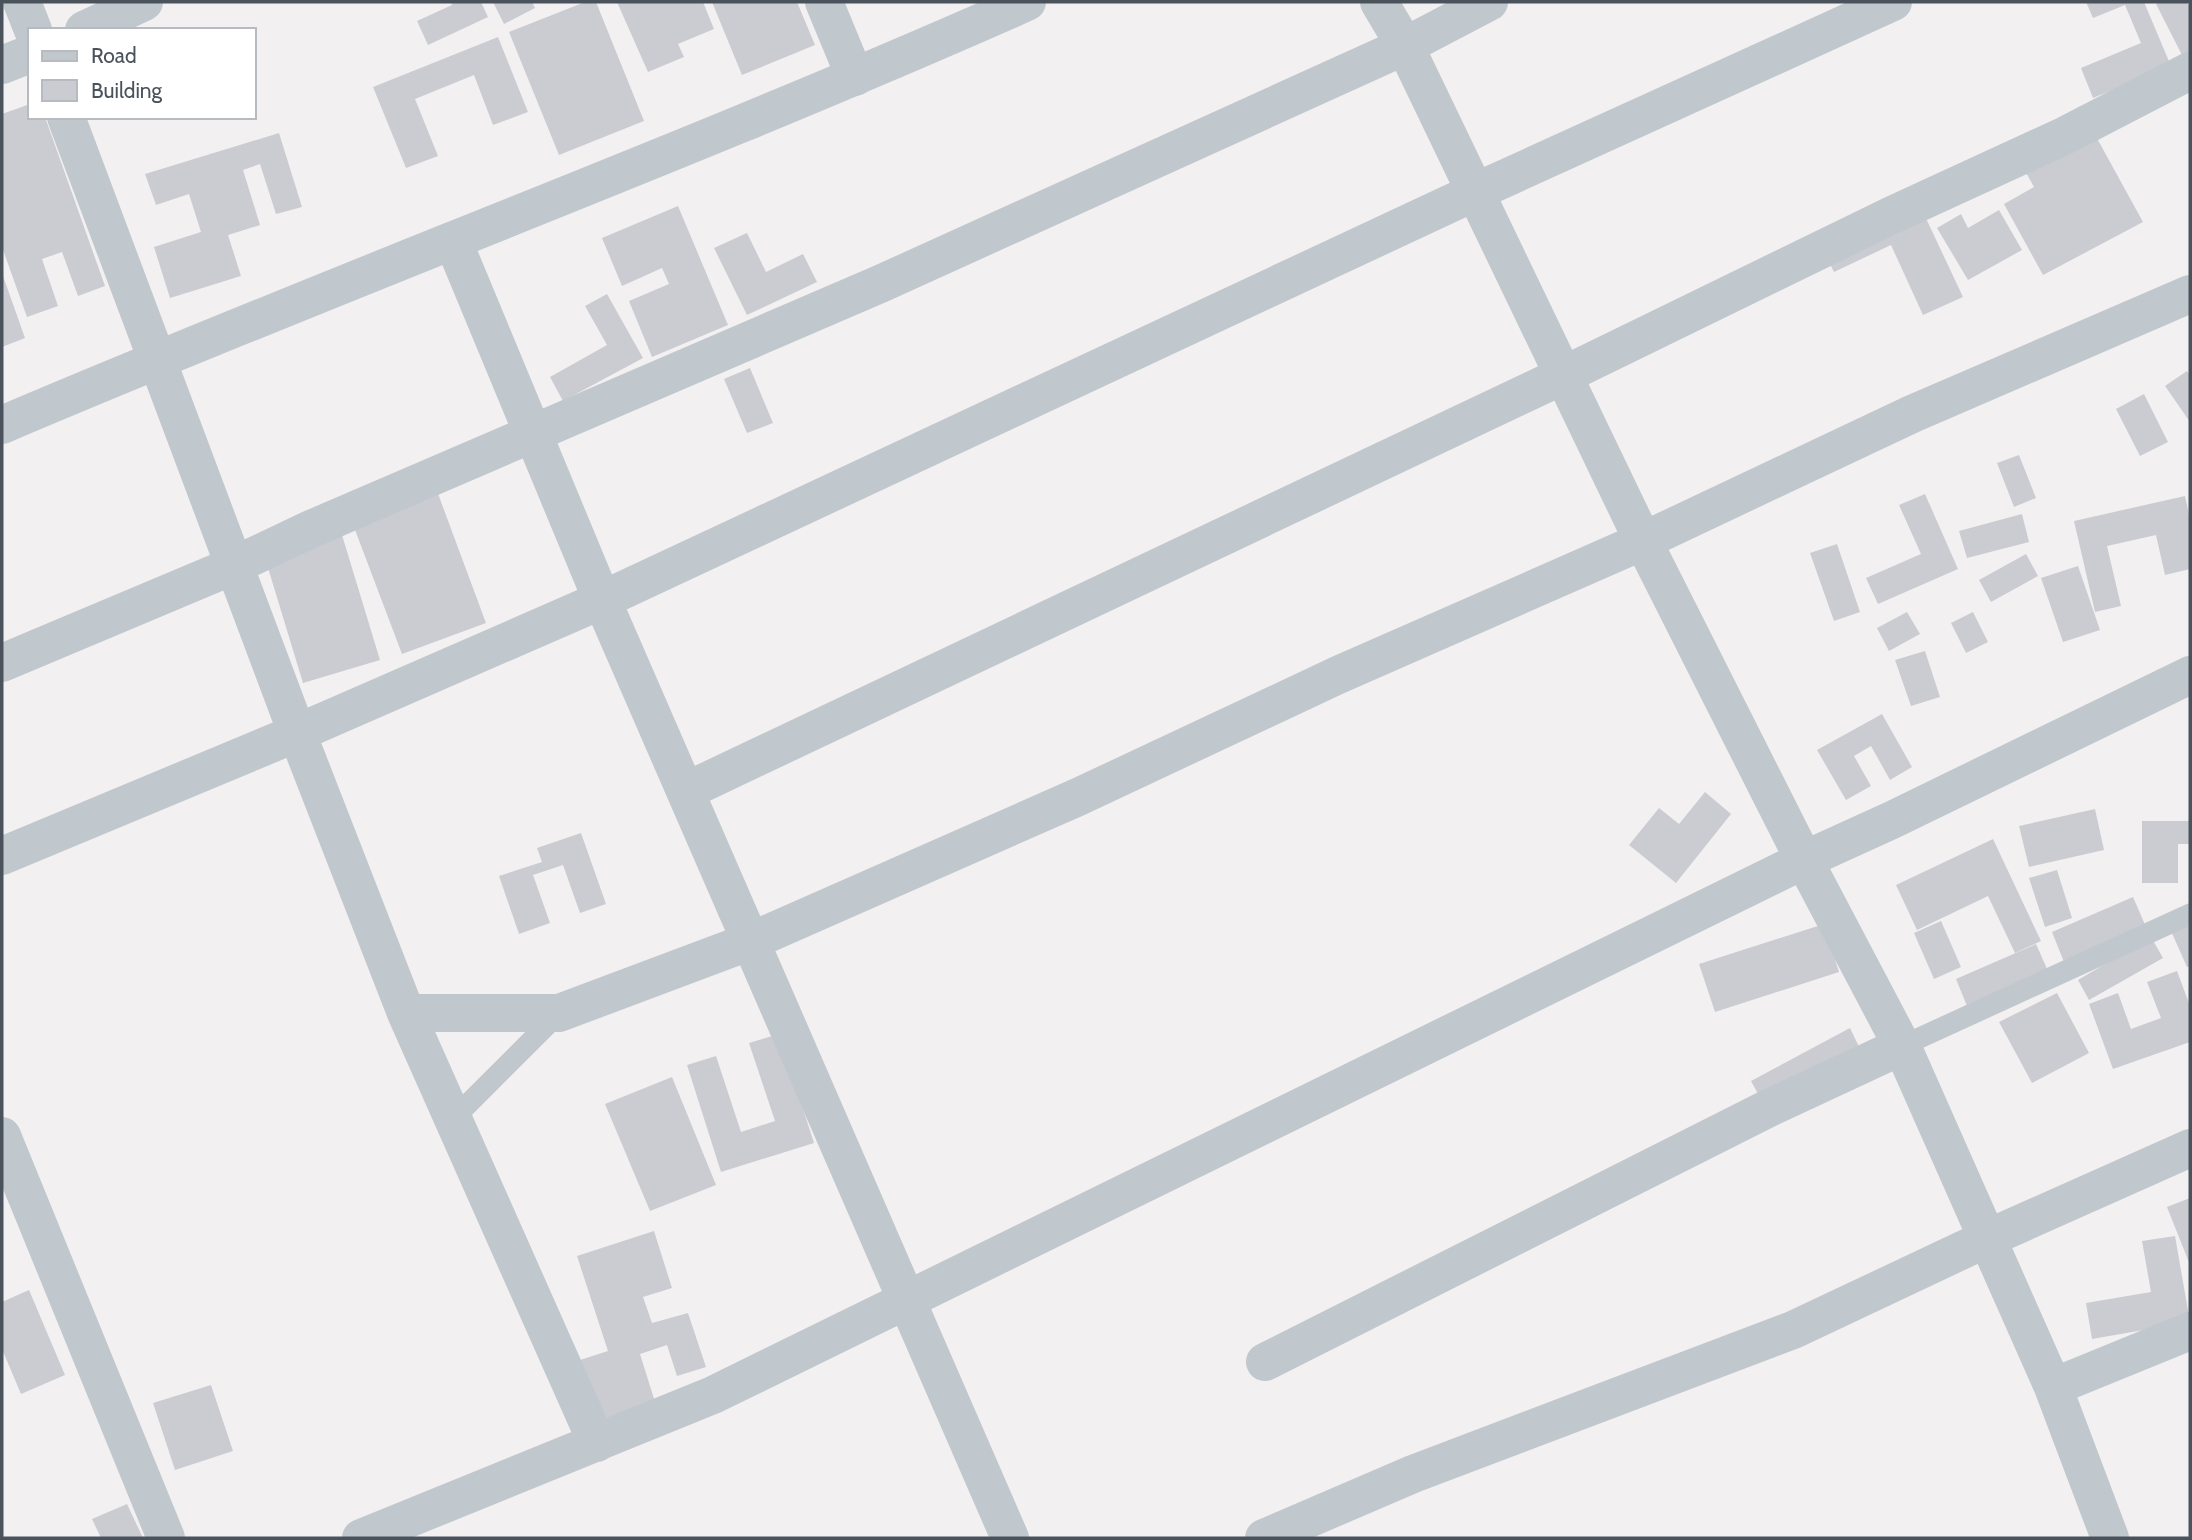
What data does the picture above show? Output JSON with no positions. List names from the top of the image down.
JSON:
{
  "legend": ["Road", "Building"]
}
